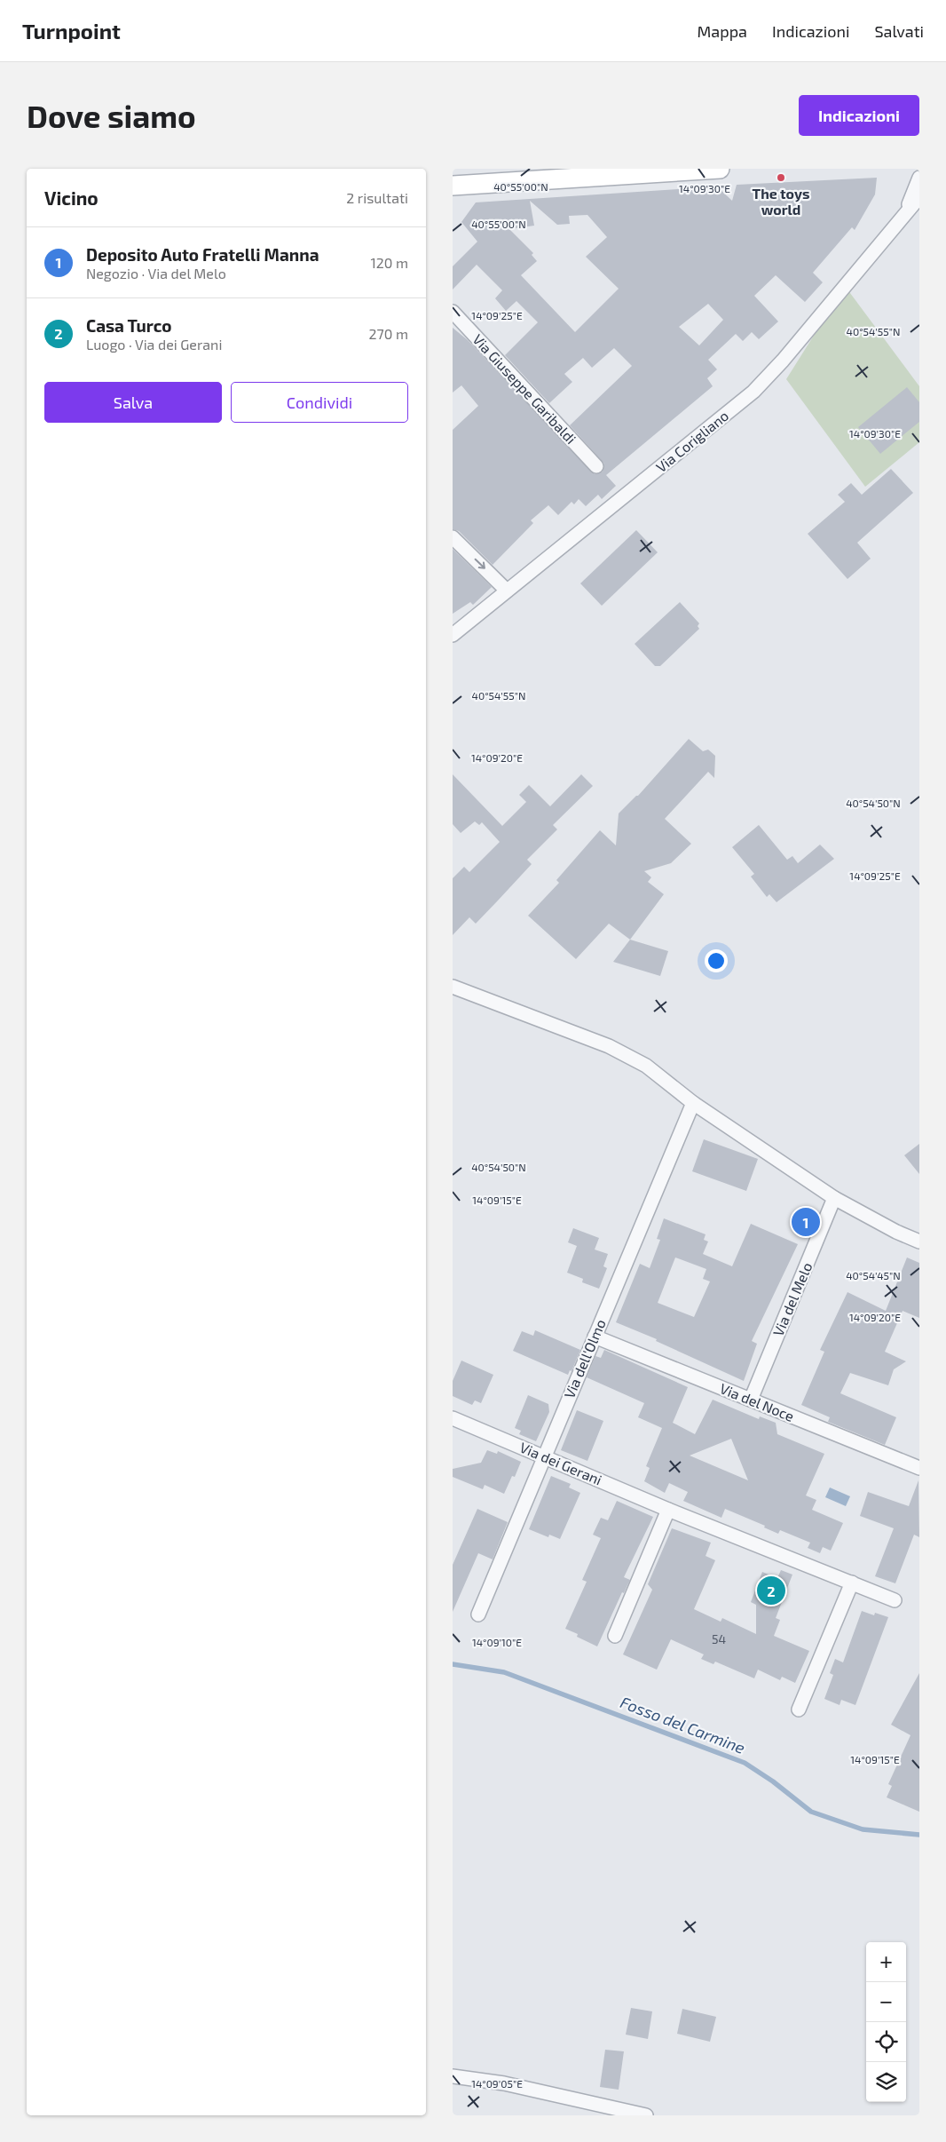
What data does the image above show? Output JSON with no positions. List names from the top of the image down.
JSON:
{
  "streets": {
    "street": [
      "Via Giuseppe Garibaldi",
      "Via Corigliano",
      "Via del Melo",
      "Via dell'Olmo",
      "Via del Noce",
      "Via dei Gerani"
    ]
  },
  "crossings": [
    ["Via del Melo", "Via del Noce"],
    ["Via dell'Olmo", "Via del Noce"],
    ["Via dell'Olmo", "Via dei Gerani"]
  ],
  "water": ["Fosso del Carmine"],
  "places": ["The toys world"],
  "house_numbers": ["54"],
  "page": {
    "header": "Turnpoint",
    "nav": ["Mappa", "Indicazioni", "Salvati"],
    "buttons": [
      "Indicazioni",
      ["Salva", "Condividi"]
    ],
    "title": "Dove siamo",
    "heading": ["Vicino", "2 risultati"],
    "list": [
      {
        "mark": "1",
        "name": "Deposito Auto Fratelli Manna",
        "note": "Negozio · Via del Melo",
        "value": "120 m"
      },
      {
        "mark": "2",
        "name": "Casa Turco",
        "note": "Luogo · Via dei Gerani",
        "value": "270 m"
      }
    ],
    "pins": ["1", "2"],
    "map_buttons": ["+", "−"]
  },
  "coordinates": [
    "40°55'00\"N",
    "14°09'30\"E",
    "14°09'25\"E",
    "40°54'55\"N",
    "14°09'20\"E",
    "40°54'50\"N",
    "14°09'15\"E",
    "40°54'45\"N",
    "14°09'10\"E",
    "14°09'05\"E"
  ]
}
